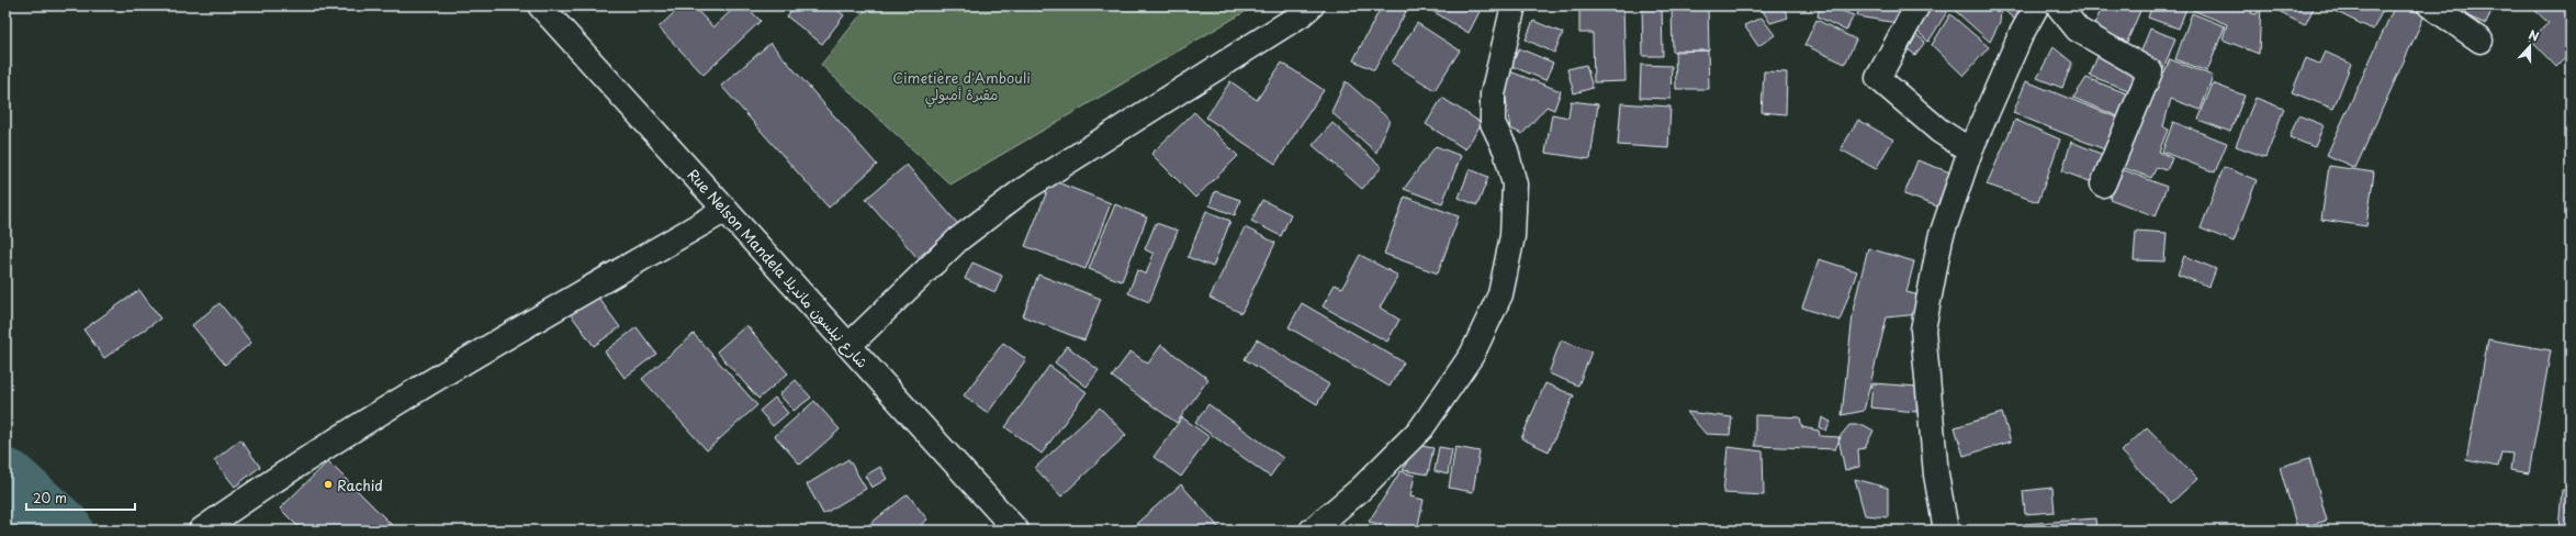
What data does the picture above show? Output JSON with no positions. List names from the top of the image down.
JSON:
{
  "streets": {
    "street": ["Rue Nelson Mandela شارع نيلسون مانديلا"]
  },
  "parks": ["Cimetière d'Ambouli مقبرة أمبولي"],
  "places": ["Rachid"],
  "scale_bar": "20 m",
  "north": "top"
}
